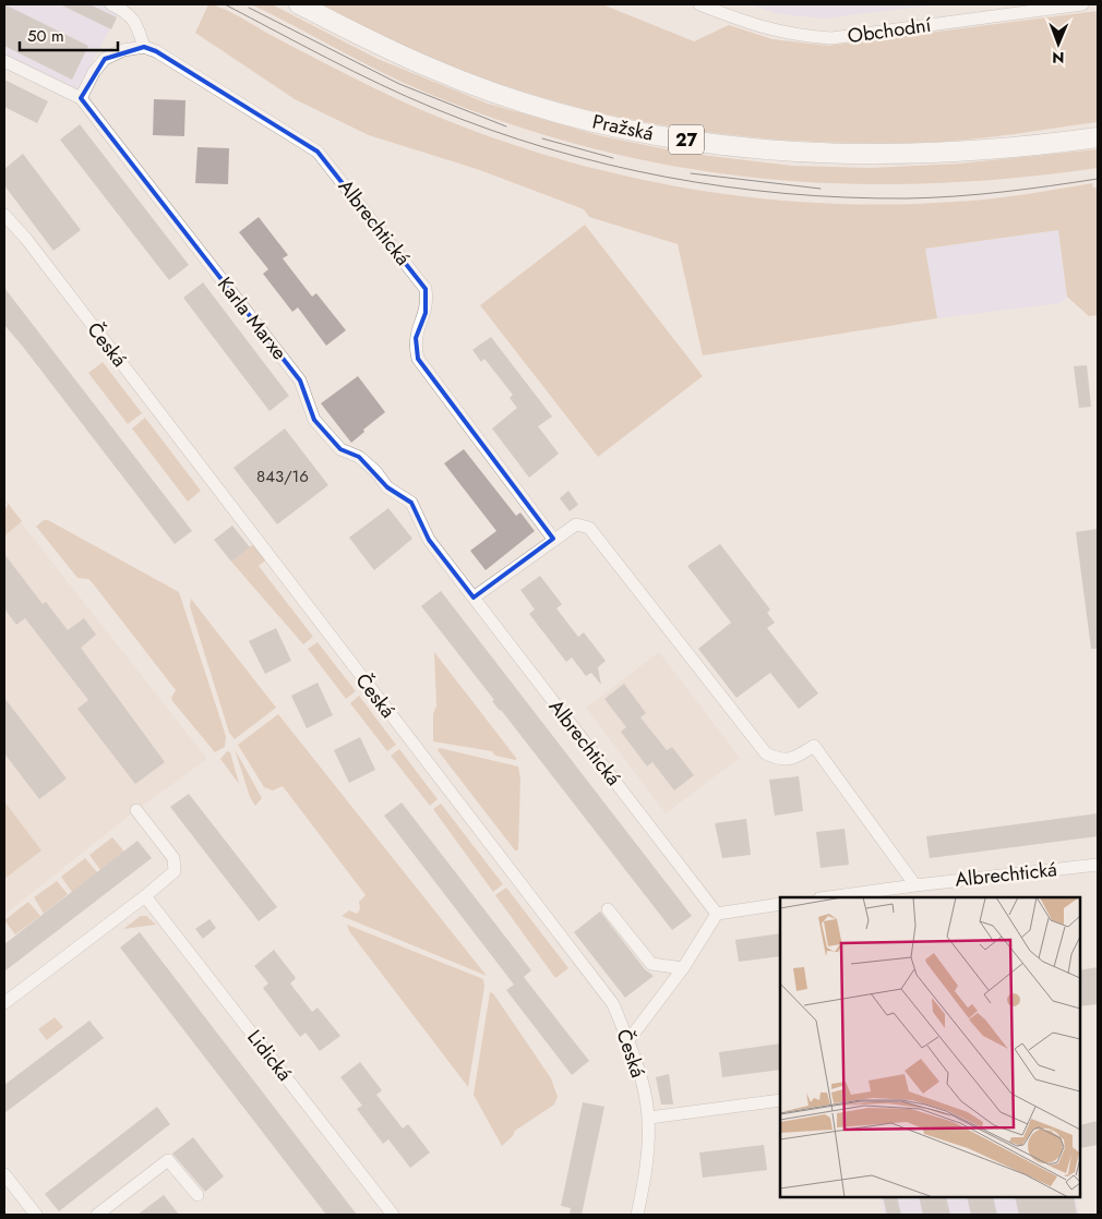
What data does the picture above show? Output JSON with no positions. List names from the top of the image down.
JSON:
{
  "streets": {
    "main road": ["Pražská", "27"],
    "street": [
      "Obchodní",
      "Albrechtická",
      "Karla Marxe",
      "Česká",
      "Lidická"
    ]
  },
  "crossings": [
    ["Albrechtická", "Karla Marxe"]
  ],
  "house_numbers": ["843/16"],
  "scale_bar": "50 m",
  "north": "bottom"
}
